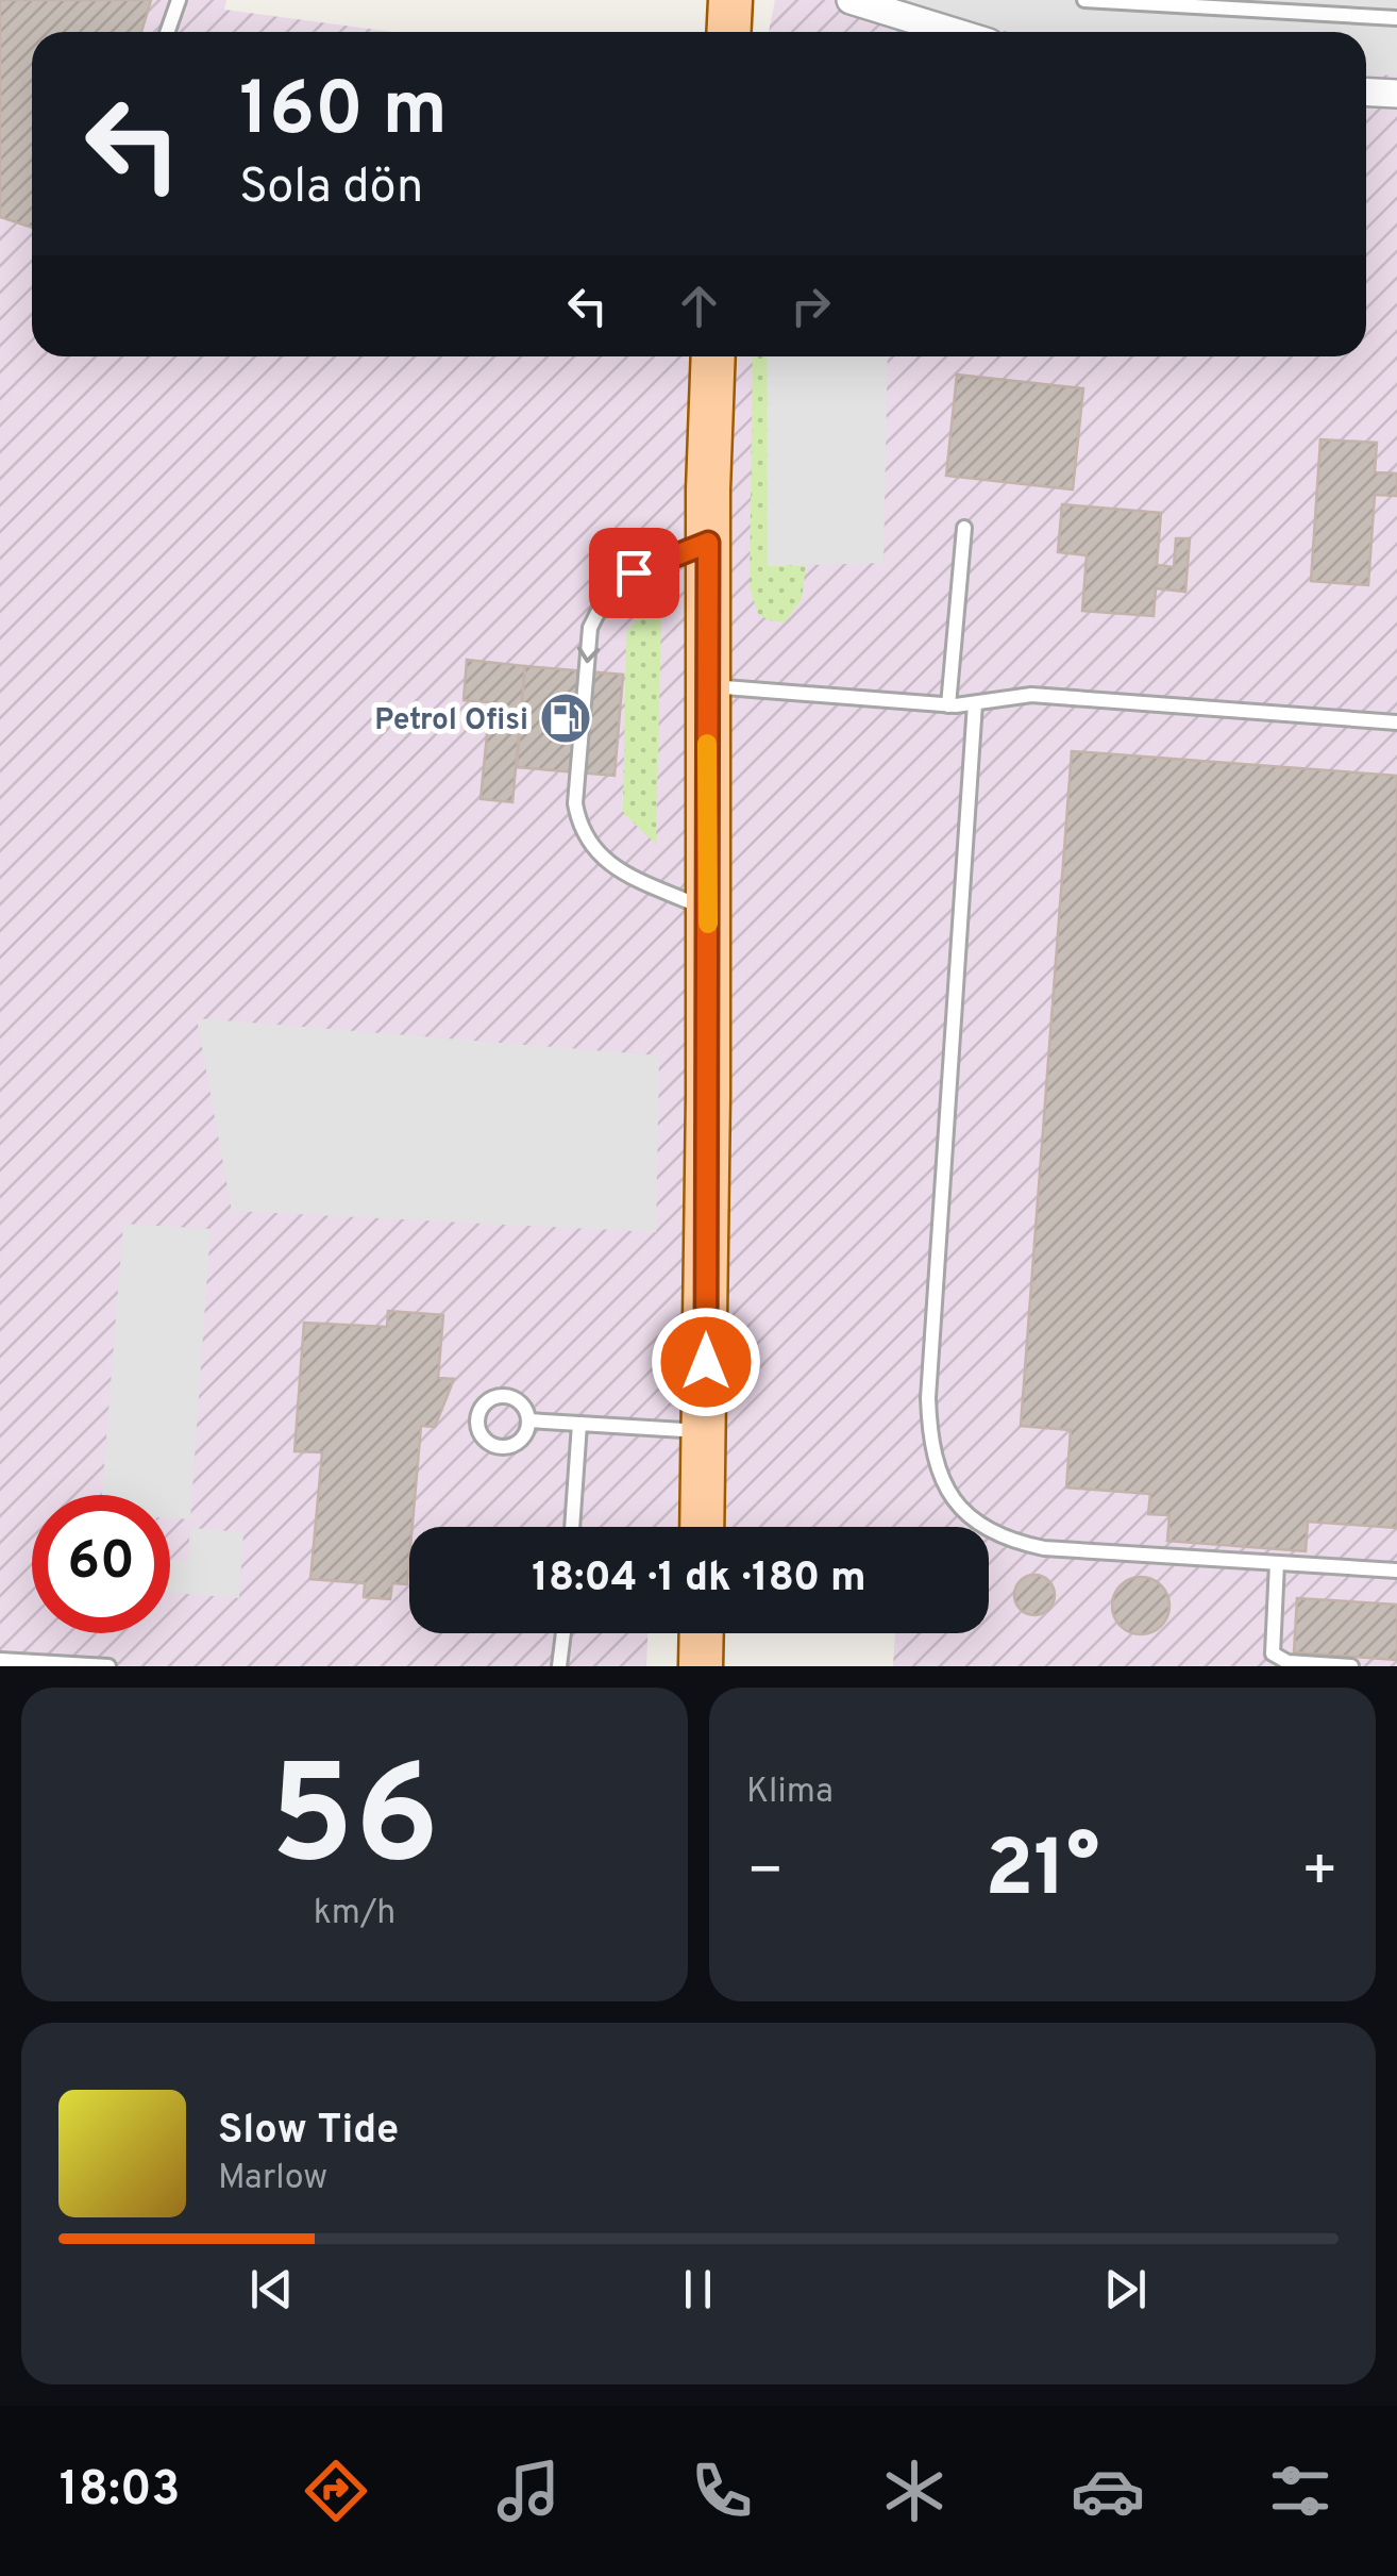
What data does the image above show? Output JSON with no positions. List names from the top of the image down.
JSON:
{
  "places": {
    "fuel station": ["Petrol Ofisi"]
  },
  "page": {
    "turn": ["160 m", "Sola dön"],
    "limit": "60",
    "trip": "18:04 · 1 dk · 180 m",
    "tile": [
      ["56", "km/h"],
      "Klima"
    ],
    "heat": ["−", "21°", "+"],
    "song": ["Slow Tide", "Marlow"],
    "tabs": "18:03"
  }
}
